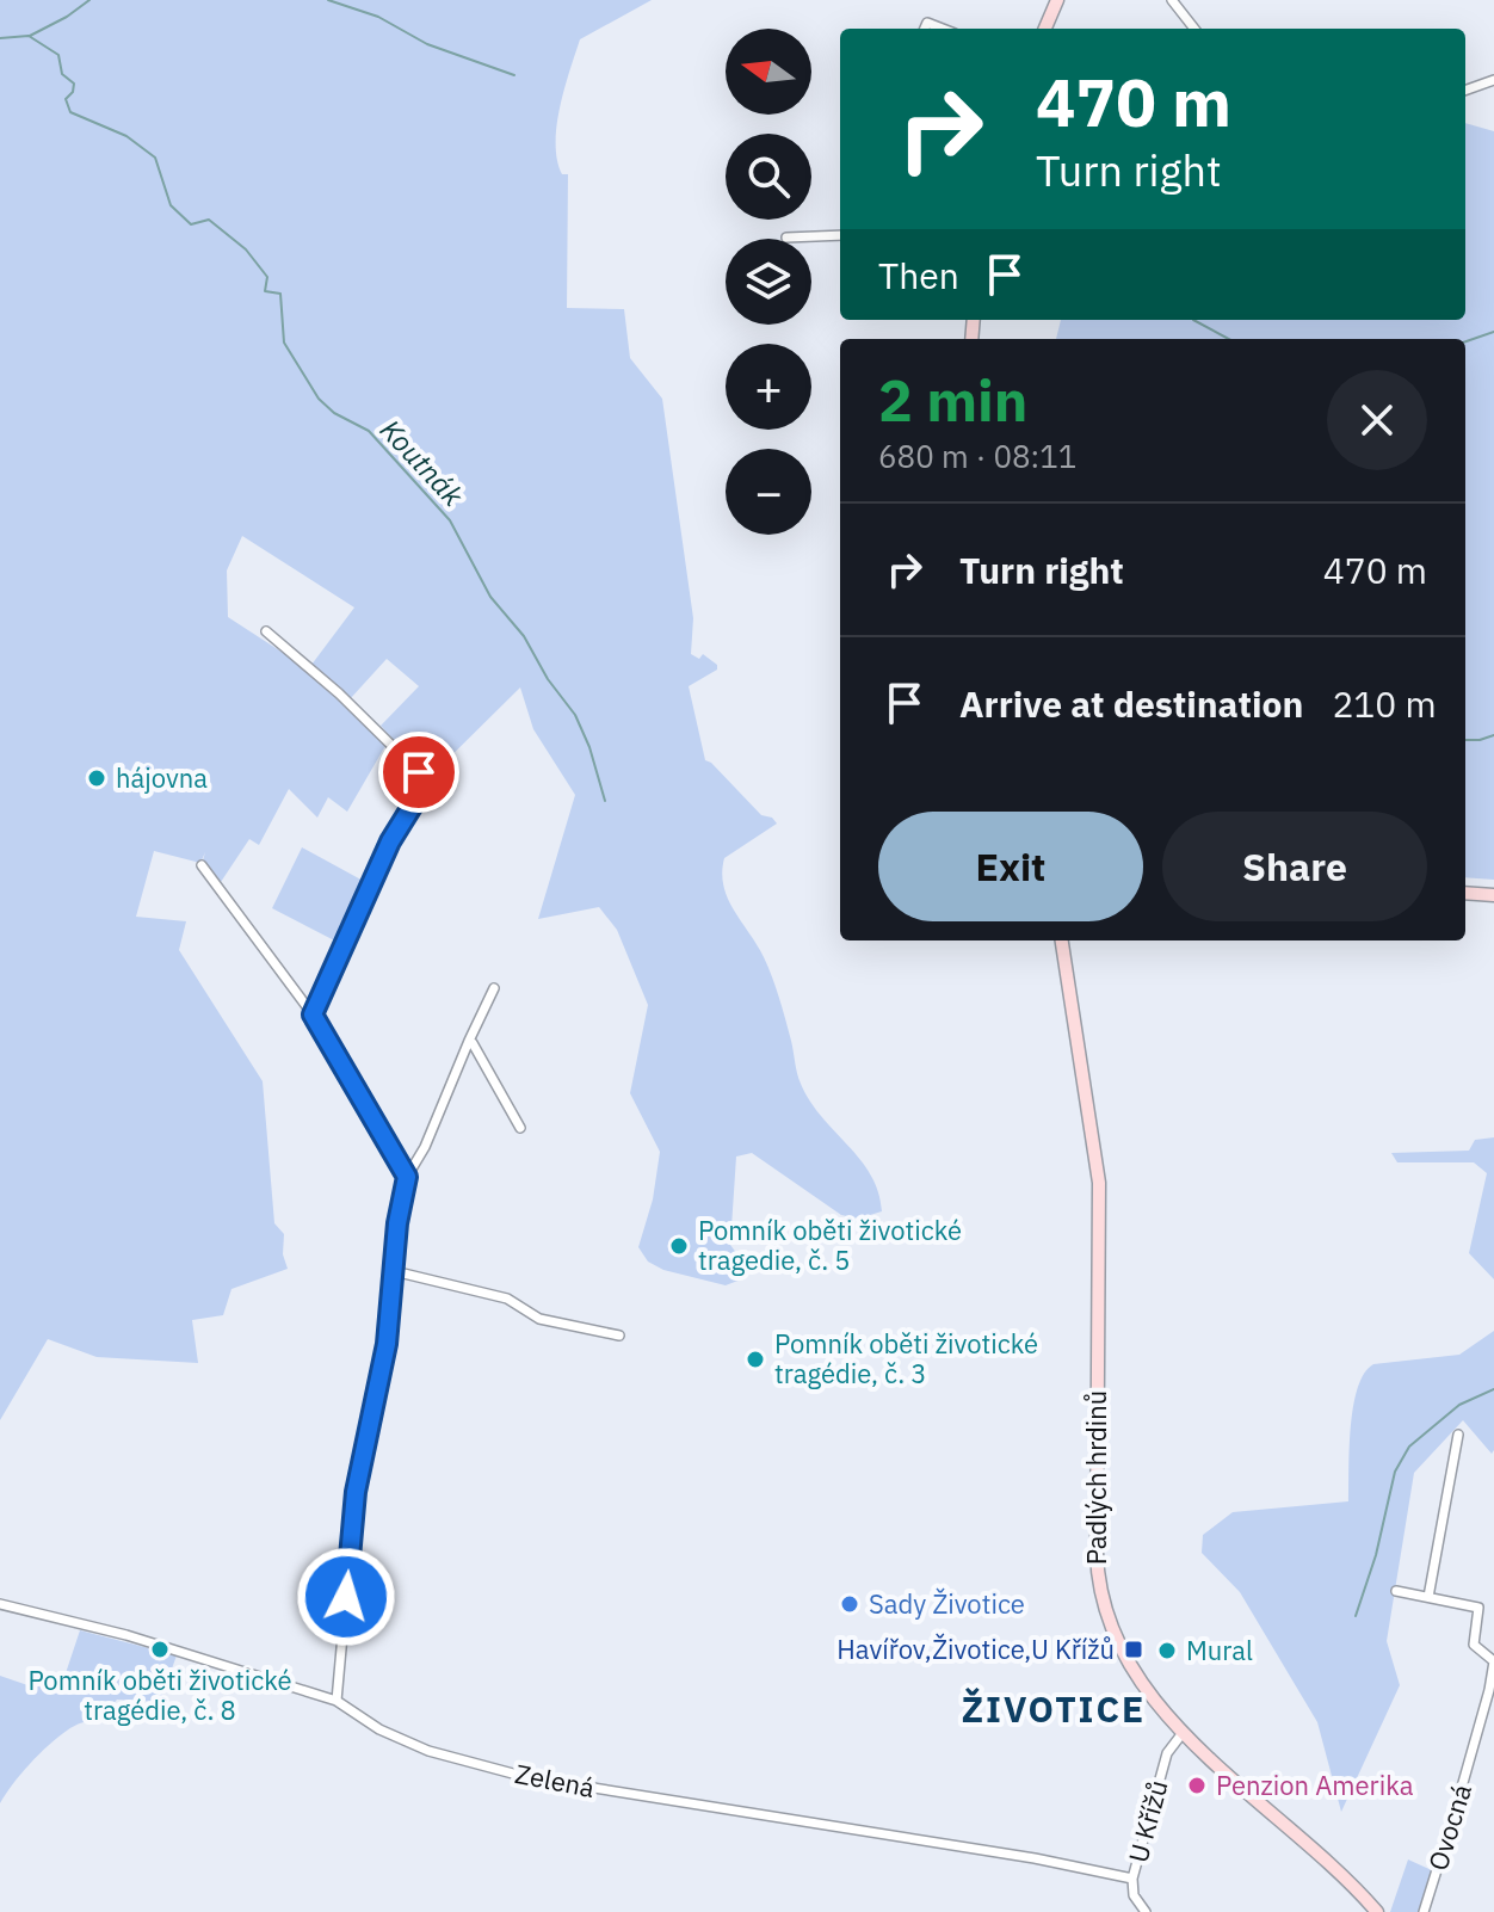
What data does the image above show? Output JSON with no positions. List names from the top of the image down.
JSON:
{
  "streets": {
    "street": [
      "Padlých hrdinů",
      "Zelená",
      "U Křížů",
      "Ovocná"
    ]
  },
  "crossings": [
    ["Padlých hrdinů", "U Křížů"],
    ["Zelená", "U Křížů"]
  ],
  "districts": ["ŽIVOTICE"],
  "water": ["Koutnák"],
  "places": {
    "other": [
      "hájovna",
      "Pomník oběti životické tragedie, č. 5",
      "Pomník oběti životické tragédie, č. 3",
      "Sady Životice",
      "Pomník oběti životické tragédie, č. 8",
      "Mural",
      "Penzion Amerika"
    ],
    "transit": ["Havířov,Životice,U Křížů"]
  },
  "north": "left",
  "page": {
    "map_buttons": ["+", "−"],
    "turn": ["470 m", "Turn right"],
    "then": "Then",
    "heading": ["2 min", "680 m · 08:11"],
    "list": [
      {
        "name": "Turn right",
        "value": "470 m"
      },
      {
        "name": "Arrive at destination",
        "value": "210 m"
      }
    ],
    "buttons": ["Exit", "Share"]
  }
}
